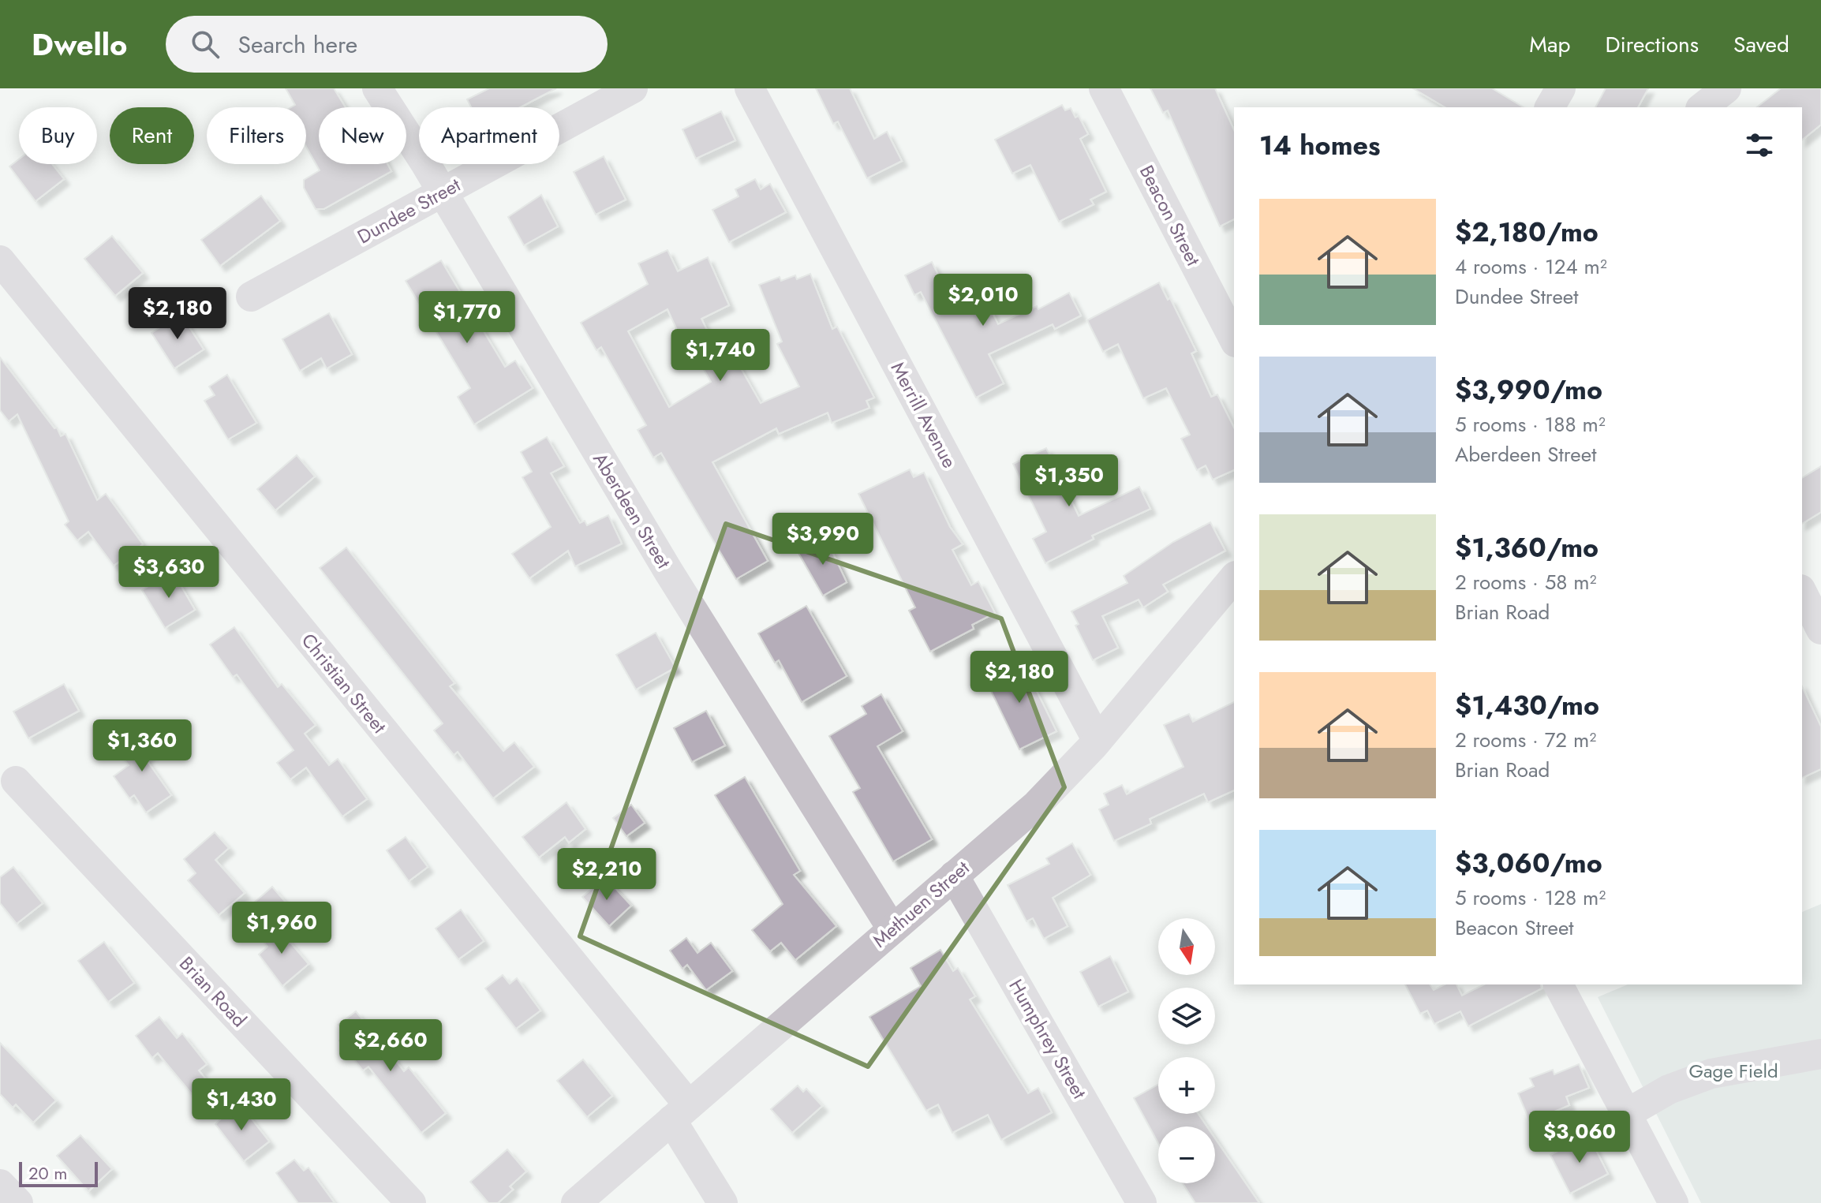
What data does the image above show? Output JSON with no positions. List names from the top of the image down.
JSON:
{
  "streets": {
    "street": [
      "Dundee Street",
      "Beacon Street",
      "Merrill Avenue",
      "Aberdeen Street",
      "Christian Street",
      "Methuen Street",
      "Brian Road",
      "Humphrey Street"
    ]
  },
  "crossings": [
    ["Dundee Street", "Aberdeen Street"],
    ["Merrill Avenue", "Methuen Street"],
    ["Aberdeen Street", "Methuen Street"],
    ["Christian Street", "Methuen Street"],
    ["Methuen Street", "Humphrey Street"]
  ],
  "parks": ["Gage Field"],
  "scale_bar": "20 m",
  "north": "bottom",
  "page": {
    "header": "Dwello",
    "search": "Search here",
    "nav": ["Map", "Directions", "Saved"],
    "chip": [
      "Buy",
      "Rent",
      "Filters",
      "New",
      "Apartment"
    ],
    "heading": "14 homes",
    "list": [
      {
        "name": "$2,180/mo",
        "note": "4 rooms · 124 m² · Dundee Street"
      },
      {
        "name": "$3,990/mo",
        "note": "5 rooms · 188 m² · Aberdeen Street"
      },
      {
        "name": "$1,360/mo",
        "note": "2 rooms · 58 m² · Brian Road"
      },
      {
        "name": "$1,430/mo",
        "note": "2 rooms · 72 m² · Brian Road"
      },
      {
        "name": "$3,060/mo",
        "note": "5 rooms · 128 m² · Beacon Street"
      }
    ],
    "price": [
      "$2,010",
      "$2,180",
      "$1,770",
      "$1,740",
      "$1,350",
      "$3,990",
      "$3,630",
      "$2,180",
      "$1,360",
      "$2,210",
      "$1,960",
      "$2,660",
      "$1,430",
      "$3,060"
    ],
    "map_buttons": ["+", "−"],
    "scale": "20 m"
  }
}
